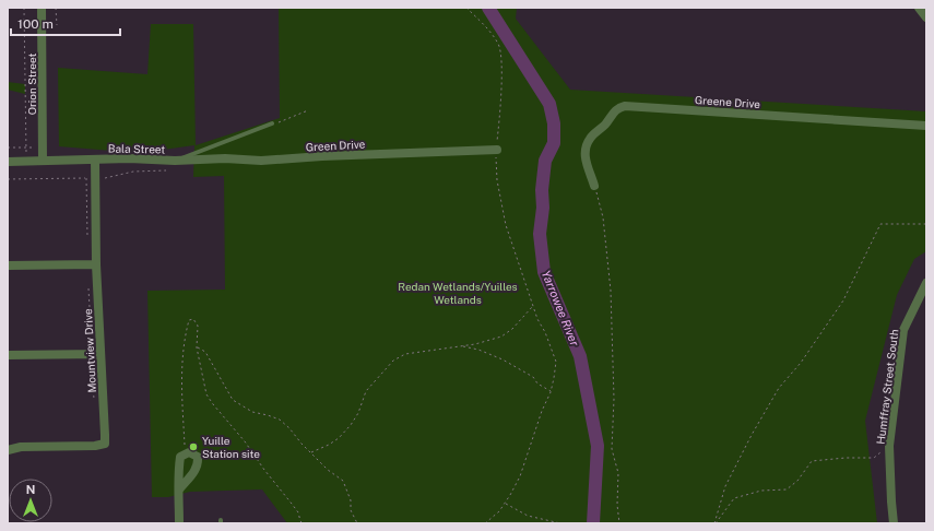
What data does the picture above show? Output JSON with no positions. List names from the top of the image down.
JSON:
{
  "streets": {
    "street": [
      "Orion Street",
      "Greene Drive",
      "Green Drive",
      "Bala Street",
      "Mountview Drive",
      "Humffray Street South"
    ]
  },
  "crossings": [
    ["Orion Street", "Bala Street"],
    ["Green Drive", "Bala Street"],
    ["Bala Street", "Mountview Drive"]
  ],
  "water": ["Yarrowee River"],
  "parks": ["Redan Wetlands/Yuilles Wetlands"],
  "places": ["Yuille Station site"],
  "scale_bar": "100 m",
  "north": "top"
}
